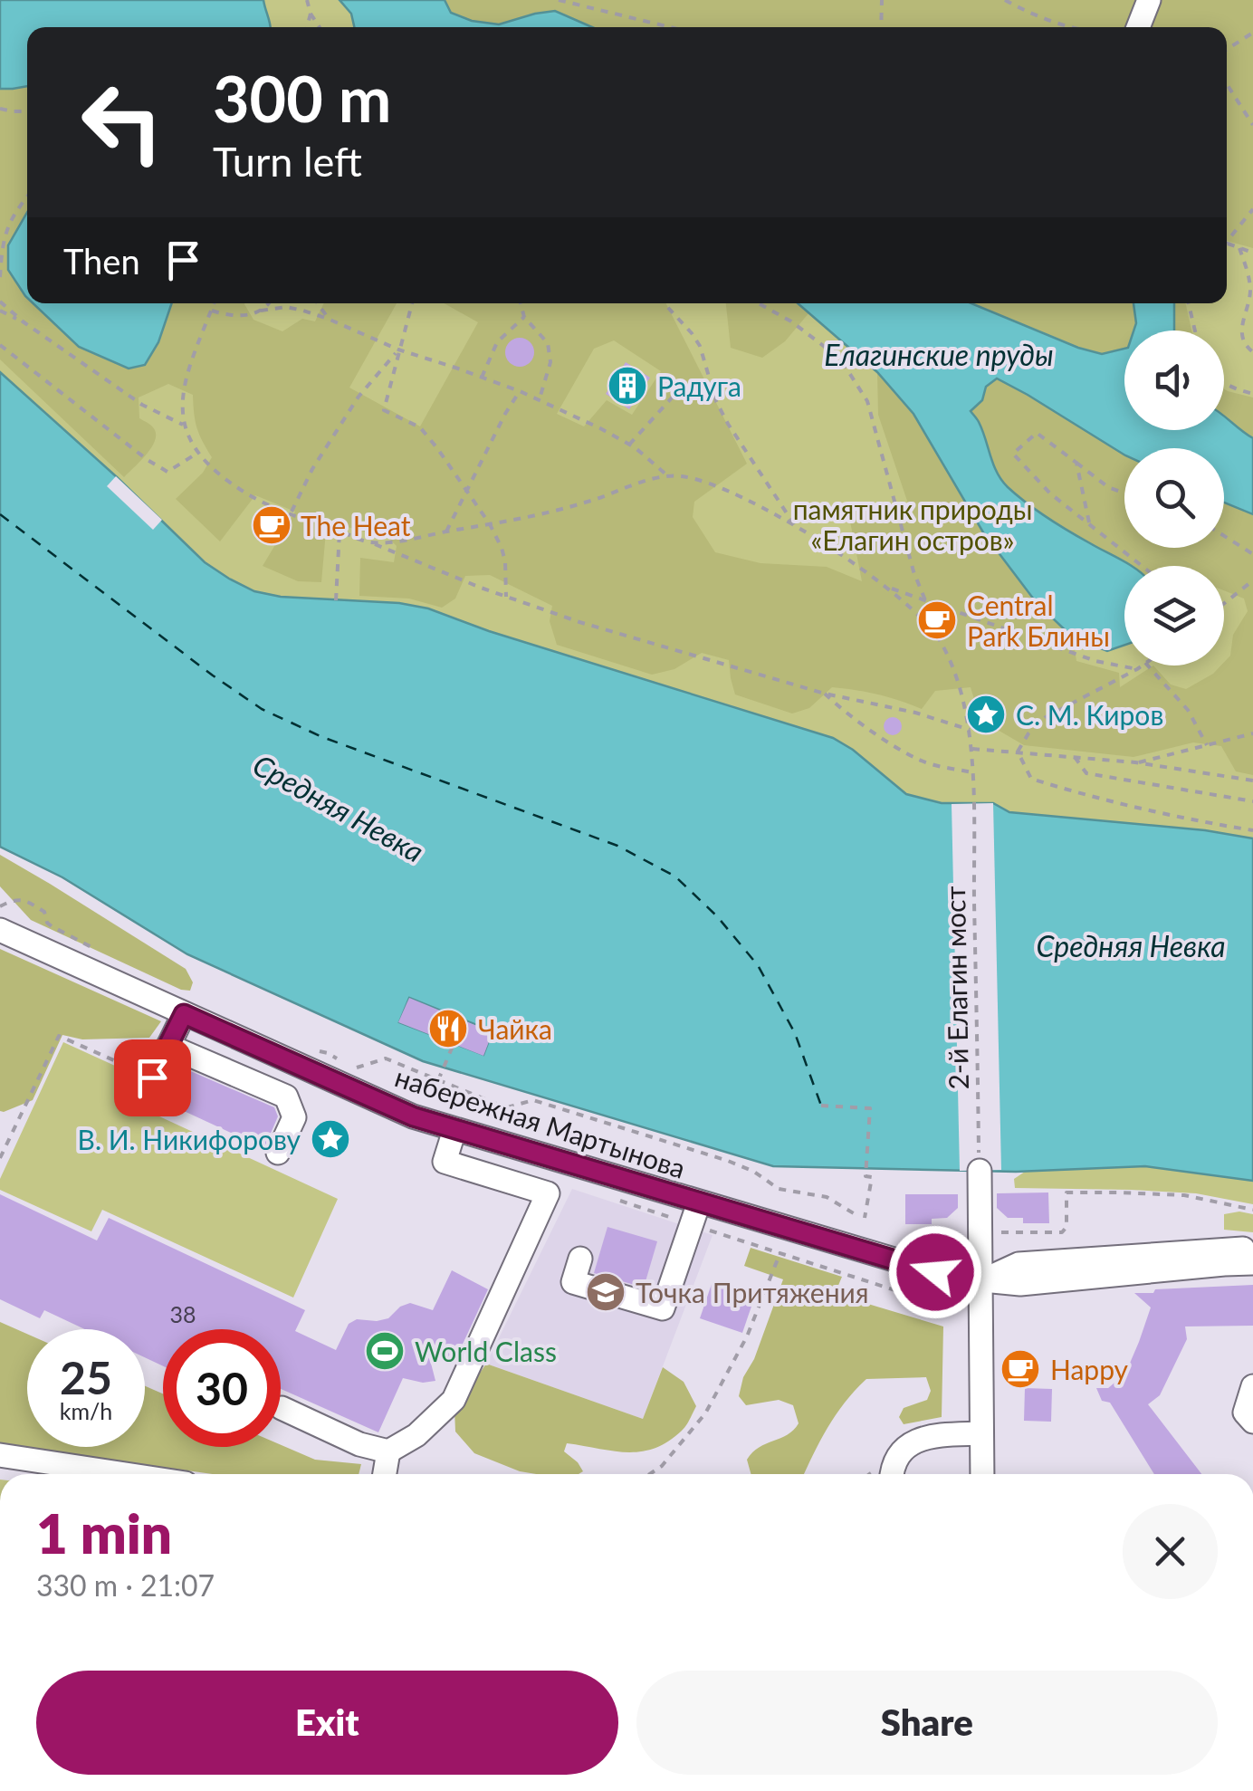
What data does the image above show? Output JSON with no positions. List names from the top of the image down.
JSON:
{
  "streets": {
    "street": ["набережная Мартынова"],
    "path": ["2-й Елагин мост"]
  },
  "water": ["Елагинские пруды", "Средняя Невка"],
  "parks": ["памятник природы «Елагин остров»"],
  "places": {
    "building": ["Радуга"],
    "cafe": ["The Heat", "Central Park Блины", "Happy"],
    "place": ["С. М. Киров", "В. И. Никифорову"],
    "restaurant": ["Чайка"],
    "school or university": ["Точка Притяжения"],
    "sports": ["World Class"]
  },
  "house_numbers": ["38"],
  "page": {
    "turn": ["300 m", "Turn left"],
    "then": "Then",
    "speed": "25 km/h",
    "limit": "30",
    "heading": ["1 min", "330 m · 21:07"],
    "buttons": ["Exit", "Share"]
  }
}
